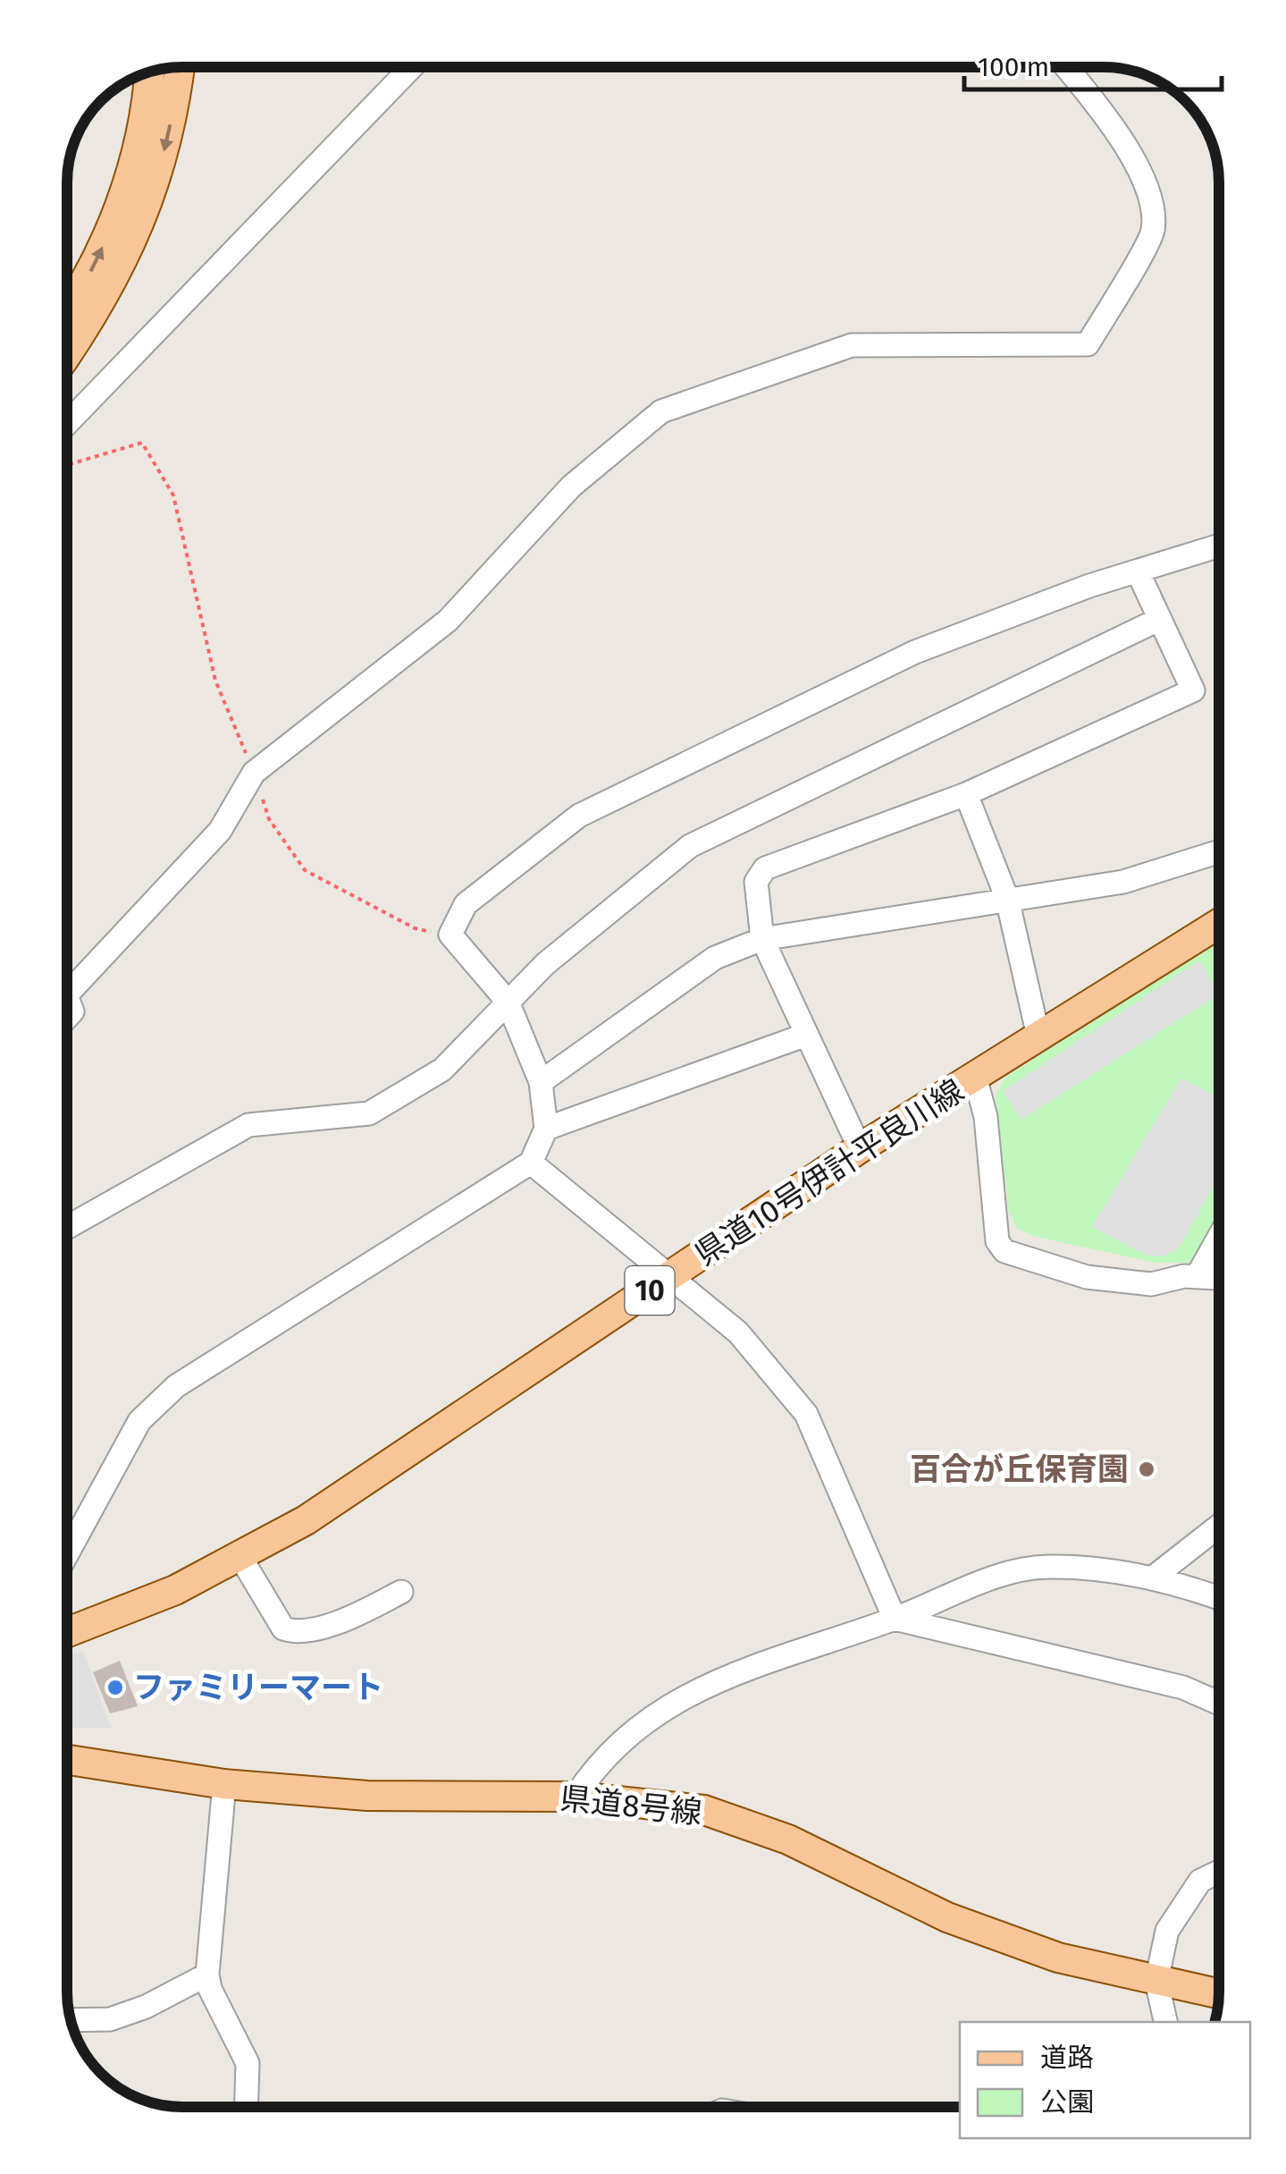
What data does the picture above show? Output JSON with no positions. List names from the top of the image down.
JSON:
{
  "streets": {
    "main road": ["県道10号伊計平良川線", "10", "県道8号線"]
  },
  "places": ["百合が丘保育園", "ファミリーマート"],
  "legend": ["道路", "公園"],
  "scale_bar": "100 m"
}
